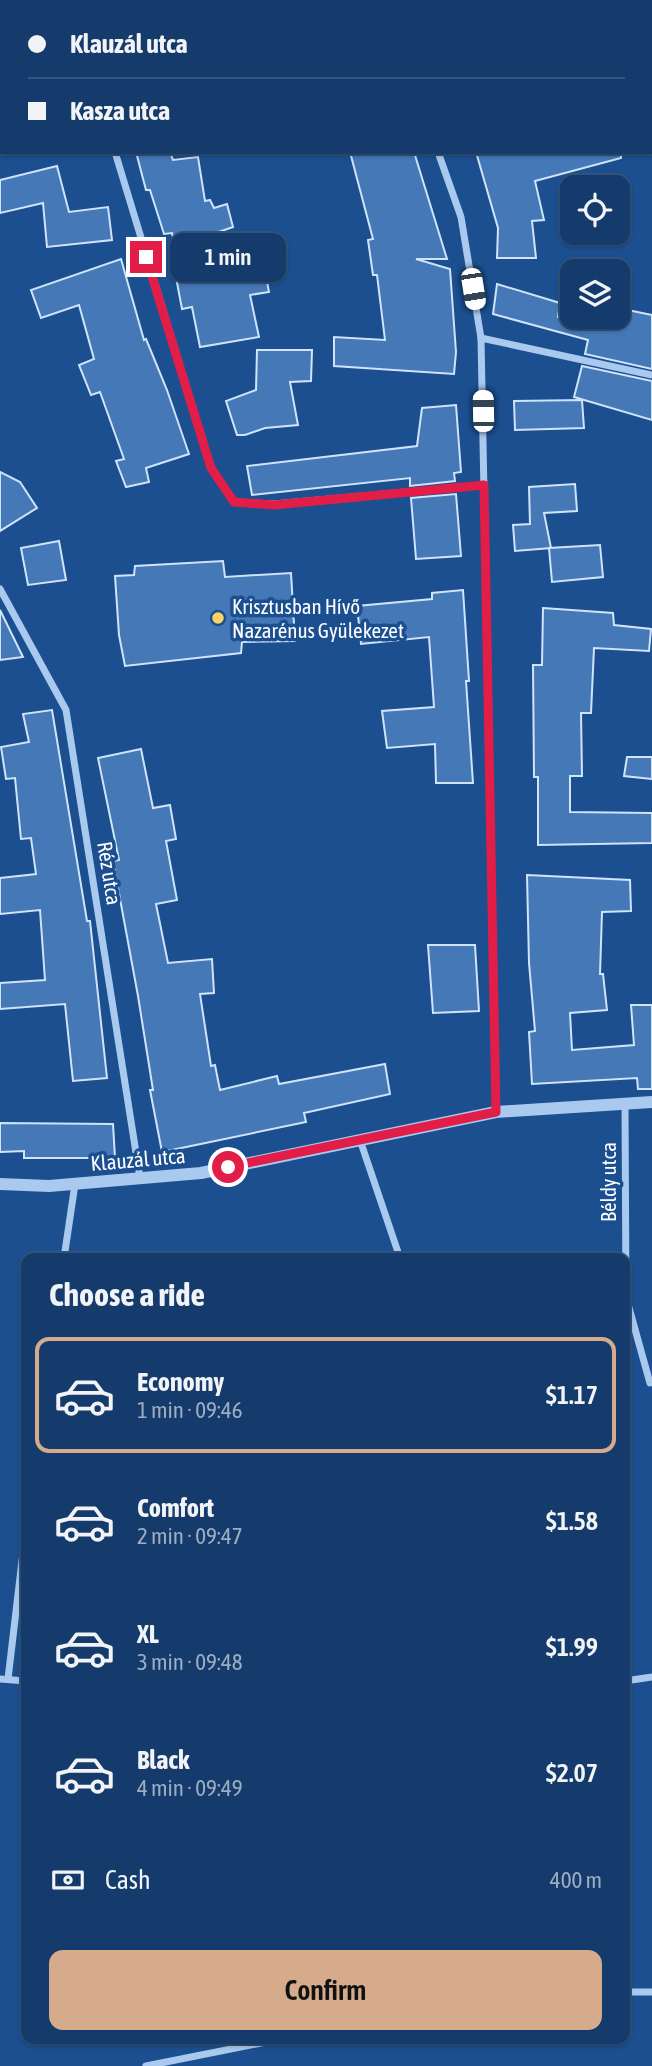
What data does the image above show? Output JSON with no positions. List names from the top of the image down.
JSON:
{
  "streets": {
    "street": ["Réz utca", "Klauzál utca", "Béldy utca"]
  },
  "crossings": [
    ["Réz utca", "Klauzál utca"],
    ["Klauzál utca", "Béldy utca"]
  ],
  "places": ["Krisztusban Hívő Nazarénus Gyülekezet"],
  "page": {
    "banner": ["Klauzál utca", "Kasza utca"],
    "bubble": "1 min",
    "heading": "Choose a ride",
    "list": [
      {
        "name": "Economy",
        "note": "1 min · 09:46",
        "value": "$1.17"
      },
      {
        "name": "Comfort",
        "note": "2 min · 09:47",
        "value": "$1.58"
      },
      {
        "name": "XL",
        "note": "3 min · 09:48",
        "value": "$1.99"
      },
      {
        "name": "Black",
        "note": "4 min · 09:49",
        "value": "$2.07"
      }
    ],
    "pay": ["Cash", "400 m"],
    "buttons": "Confirm"
  }
}
